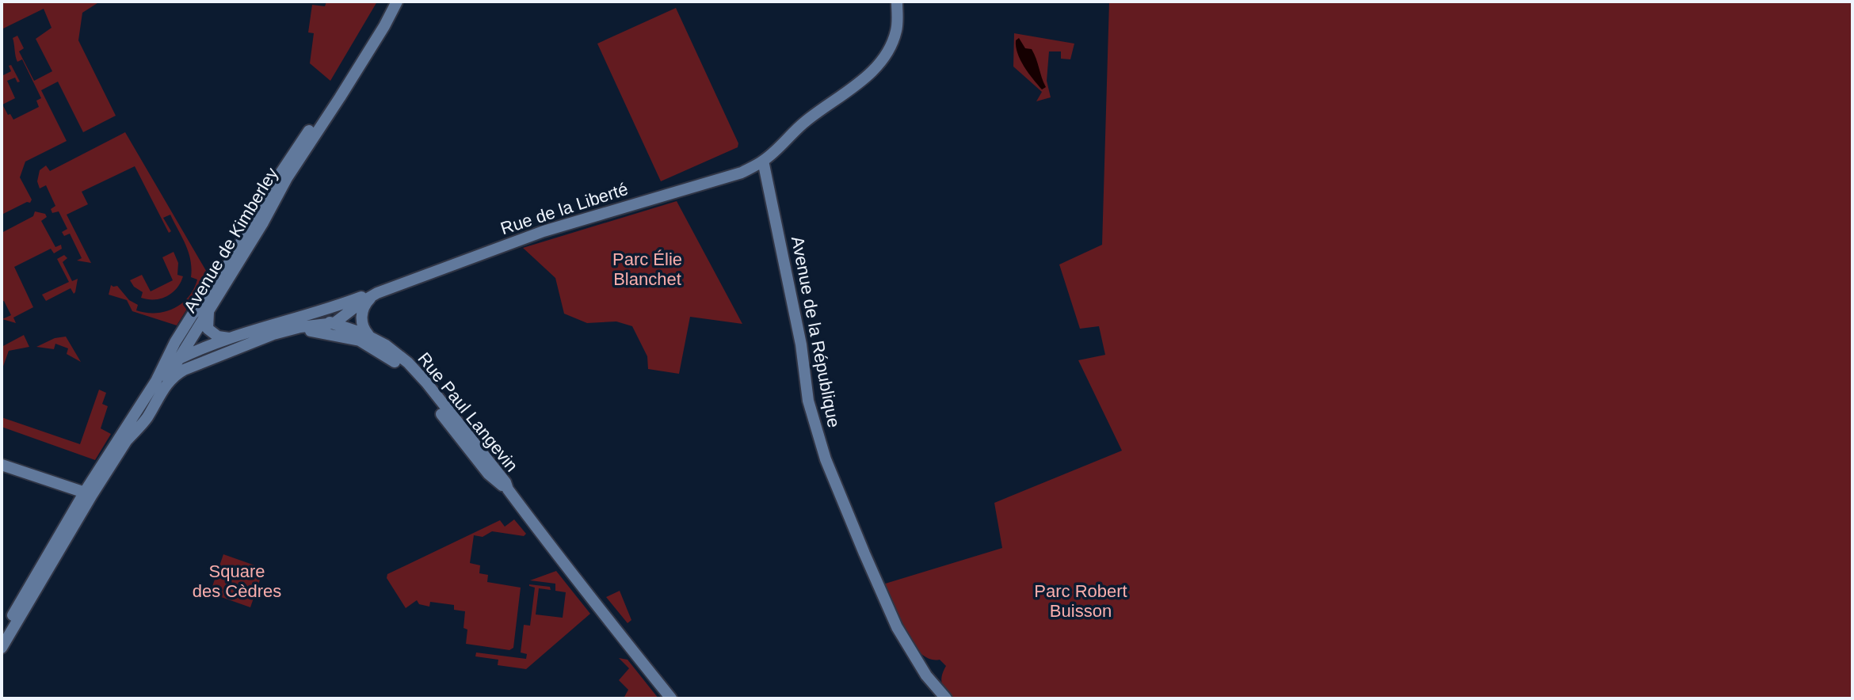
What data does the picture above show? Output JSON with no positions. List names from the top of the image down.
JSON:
{
  "streets": {
    "street": [
      "Rue de la Liberté",
      "Avenue de Kimberley",
      "Avenue de la République",
      "Rue Paul Langevin"
    ]
  },
  "crossings": [
    ["Rue de la Liberté", "Avenue de la République"],
    ["Rue de la Liberté", "Rue Paul Langevin"]
  ],
  "parks": ["Parc Élie Blanchet", "Square des Cèdres", "Parc Robert Buisson"]
}
